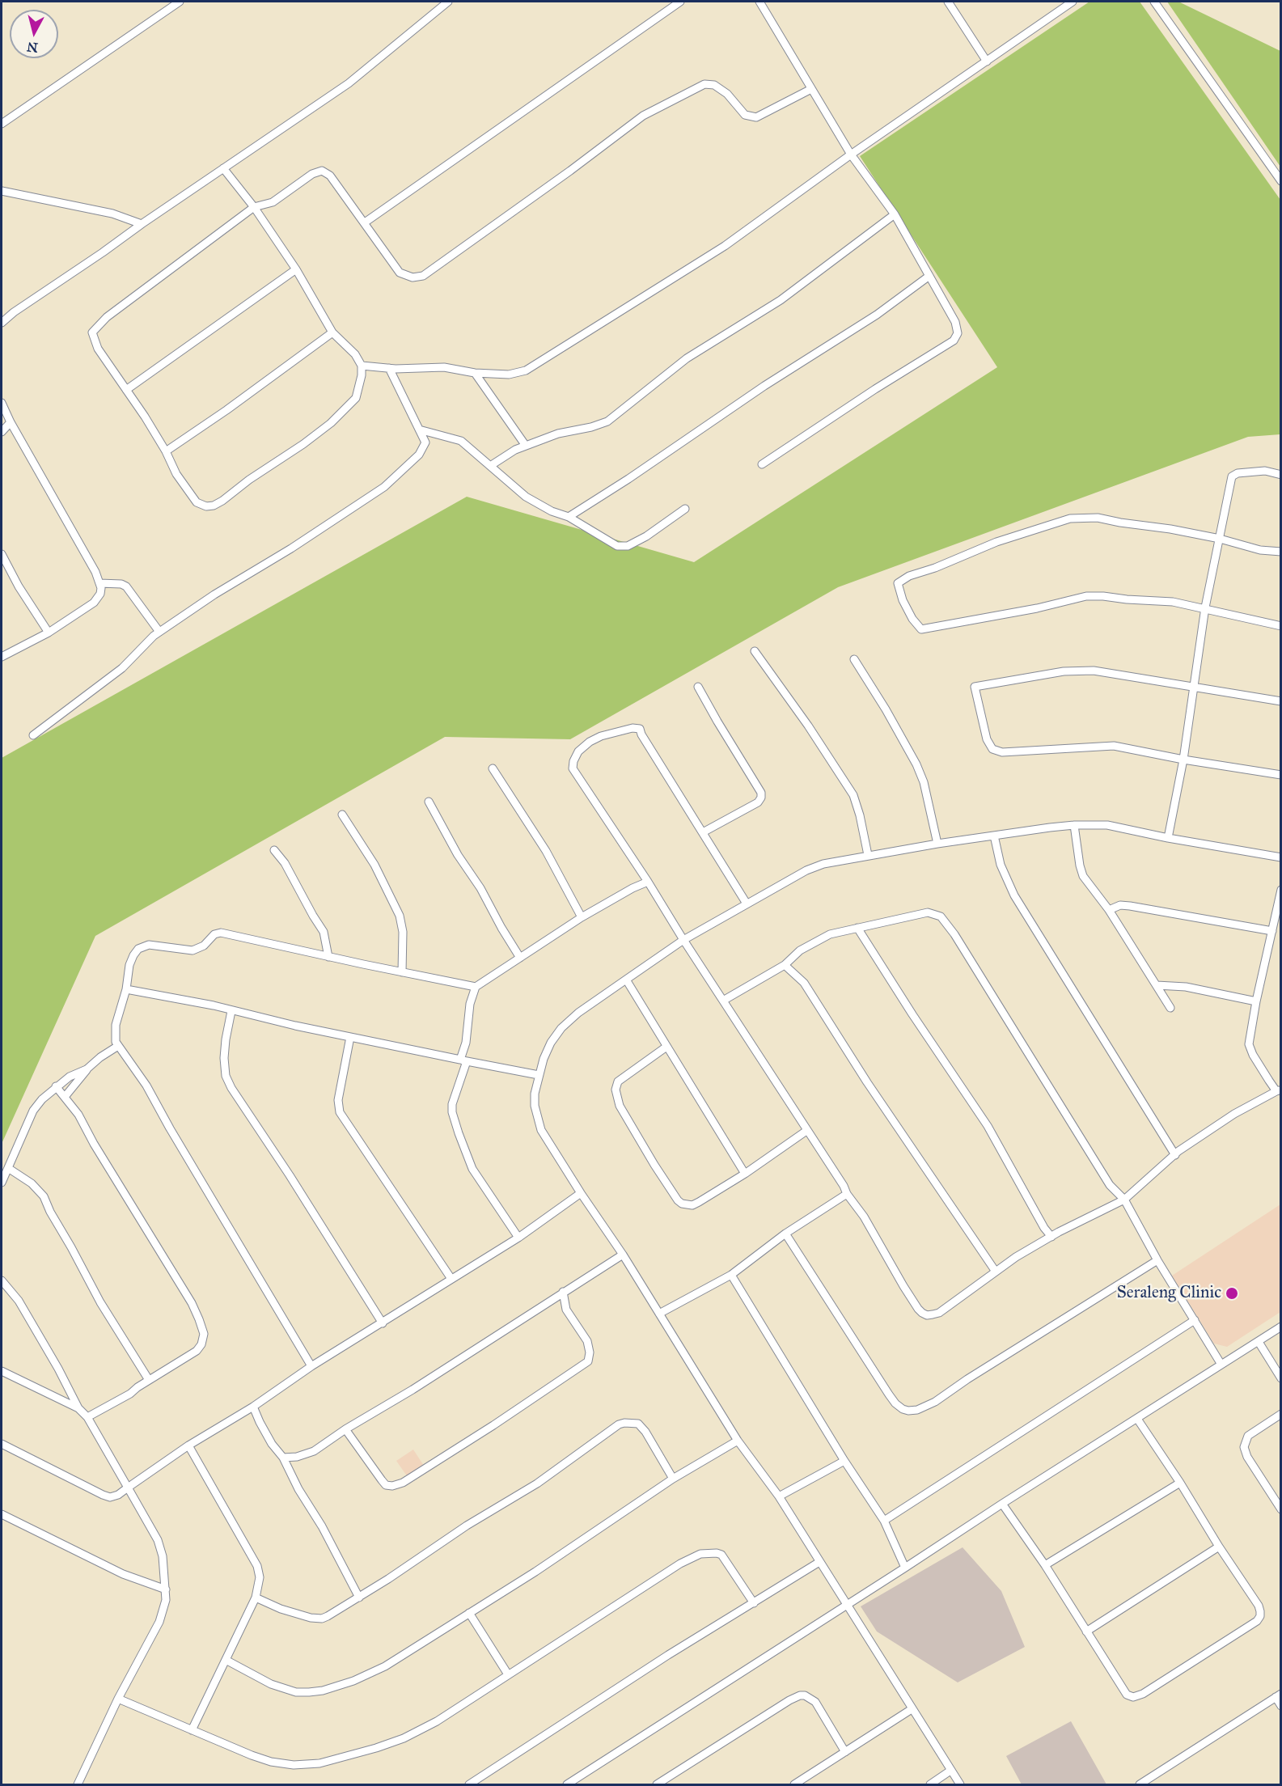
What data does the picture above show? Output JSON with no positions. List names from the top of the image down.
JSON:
{
  "places": ["Seraleng Clinic"],
  "north": "bottom"
}
